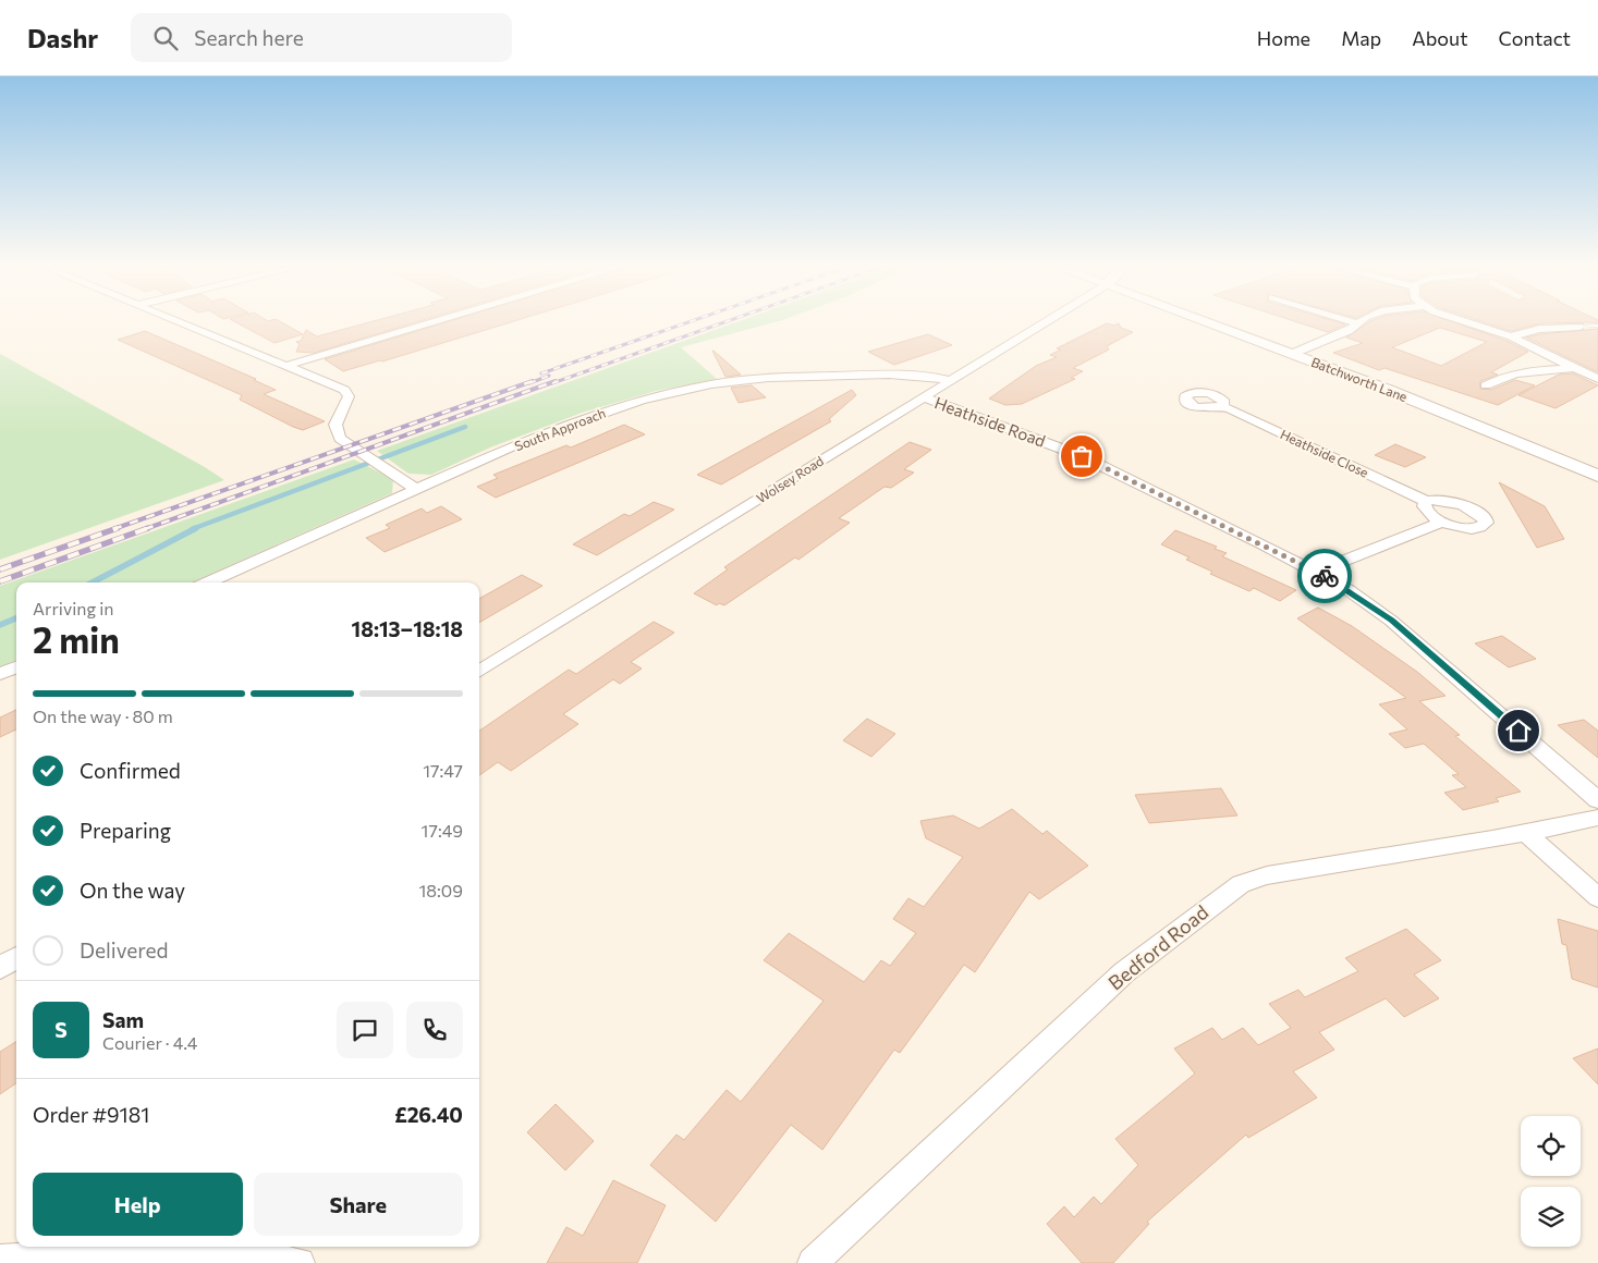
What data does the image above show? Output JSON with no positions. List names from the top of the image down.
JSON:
{
  "streets": {
    "street": [
      "Batchworth Lane",
      "Heathside Road",
      "South Approach",
      "Heathside Close",
      "Wolsey Road",
      "Bedford Road"
    ]
  },
  "crossings": [
    ["Heathside Road", "Wolsey Road"],
    ["South Approach", "Wolsey Road"]
  ],
  "page": {
    "header": "Dashr",
    "search": "Search here",
    "nav": [
      "Home",
      "Map",
      "About",
      "Contact"
    ],
    "heading": ["2 min", "Arriving in", "18:13–18:18"],
    "panel": [
      "Sam",
      "Courier · 4.4",
      "Order #9181",
      "£26.40"
    ],
    "bar": "On the way · 80 m",
    "list": [
      ["Confirmed", "17:47"],
      ["Preparing", "17:49"],
      ["On the way", "18:09"],
      "Delivered"
    ],
    "round": "S",
    "buttons": ["Help", "Share"]
  }
}
